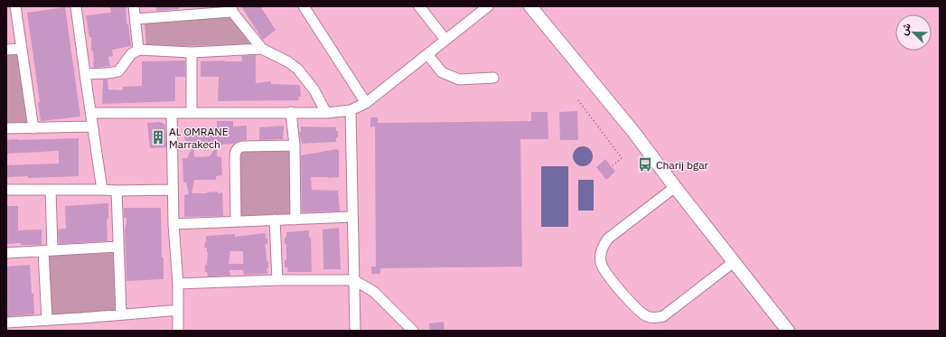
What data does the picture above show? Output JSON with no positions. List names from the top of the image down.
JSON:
{
  "places": {
    "building": ["AL OMRANE Marrakech"],
    "bus stop": ["Charij bgar"]
  },
  "north": "top left"
}
